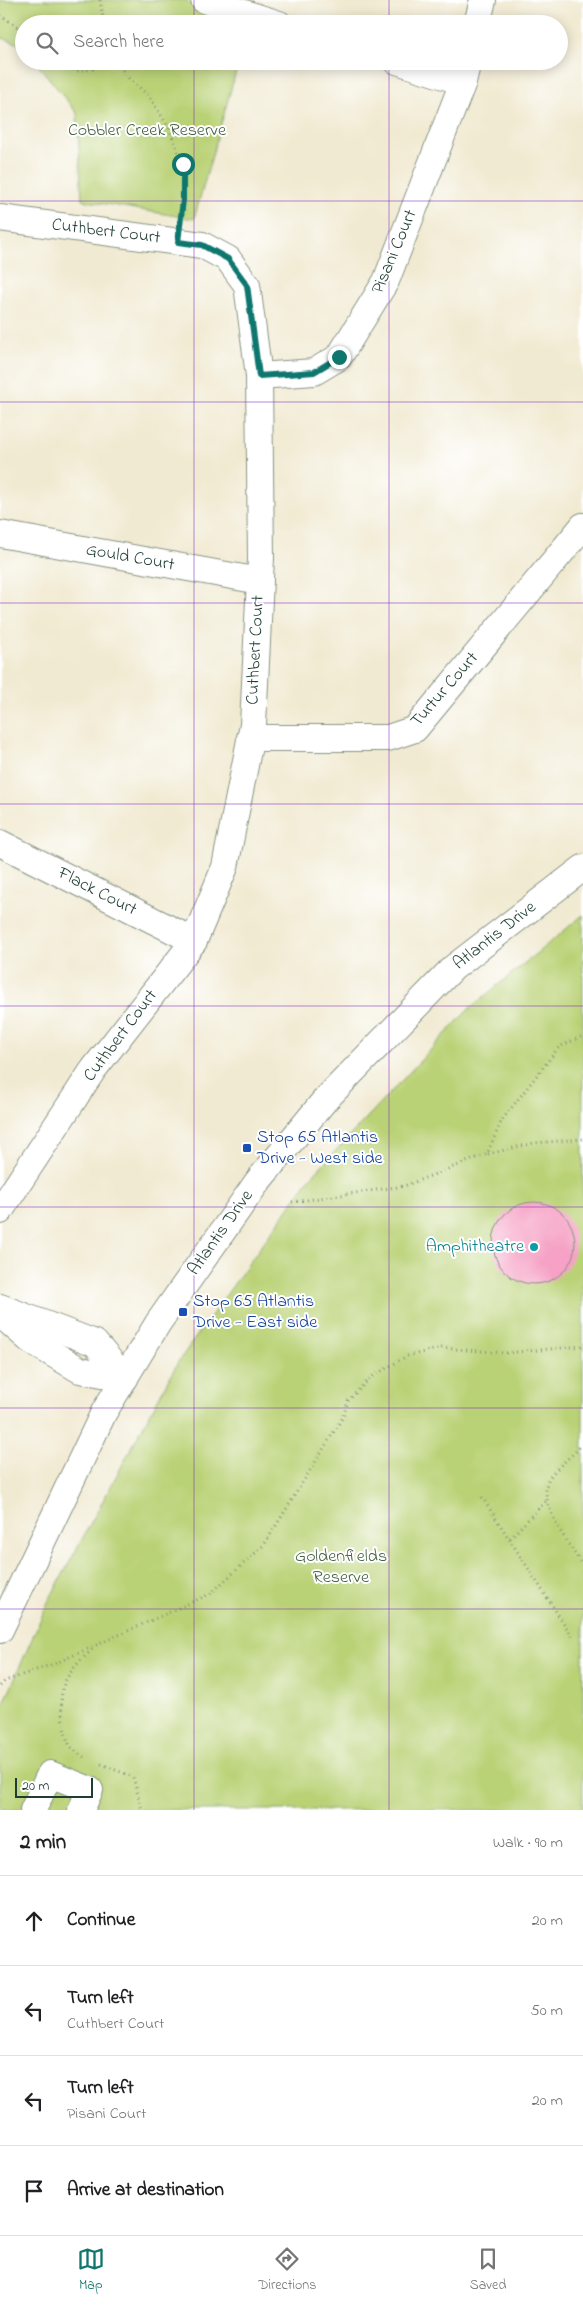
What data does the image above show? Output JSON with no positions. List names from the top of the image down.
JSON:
{
  "streets": {
    "street": [
      "Cuthbert Court",
      "Pisani Court",
      "Gould Court",
      "Turtur Court",
      "Flack Court",
      "Atlantis Drive"
    ]
  },
  "crossings": [
    ["Cuthbert Court", "Pisani Court"],
    ["Cuthbert Court", "Gould Court"],
    ["Cuthbert Court", "Turtur Court"],
    ["Cuthbert Court", "Flack Court"]
  ],
  "parks": ["Cobbler Creek Reserve", "Goldenfields Reserve"],
  "places": {
    "transit": ["Stop 65 Atlantis Drive - West side", "Stop 65 Atlantis Drive - East side"],
    "other": ["Amphitheatre"]
  },
  "scale_bar": "20 m",
  "page": {
    "search": "Search here",
    "scale": "20 m",
    "heading": ["2 min", "Walk · 90 m"],
    "list": [
      ["Continue", "20 m"],
      ["Turn left", "Cuthbert Court", "50 m"],
      ["Turn left", "Pisani Court", "20 m"],
      "Arrive at destination"
    ],
    "nav": ["Map", "Directions", "Saved"]
  }
}
